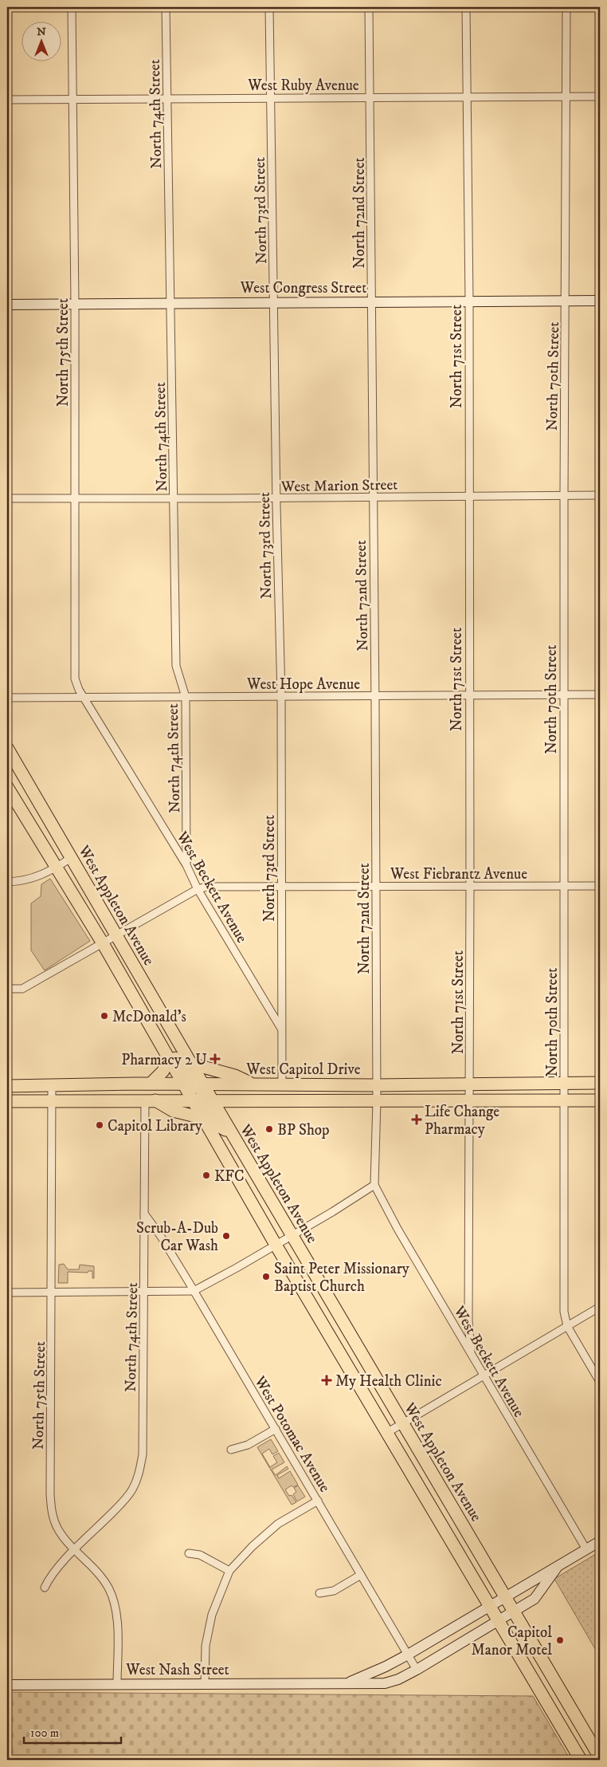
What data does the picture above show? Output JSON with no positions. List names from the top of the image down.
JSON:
{
  "streets": {
    "main road": ["West Appleton Avenue", "West Capitol Drive"],
    "street": [
      "West Ruby Avenue",
      "North 74th Street",
      "North 73rd Street",
      "North 72nd Street",
      "West Congress Street",
      "North 75th Street",
      "North 71st Street",
      "North 70th Street",
      "West Marion Street",
      "West Hope Avenue",
      "West Fiebrantz Avenue",
      "West Beckett Avenue",
      "West Potomac Avenue",
      "West Nash Street"
    ]
  },
  "crossings": [
    ["West Ruby Avenue", "North 74th Street"],
    ["West Ruby Avenue", "North 73rd Street"],
    ["West Ruby Avenue", "North 72nd Street"],
    ["West Ruby Avenue", "North 75th Street"],
    ["West Ruby Avenue", "North 71st Street"],
    ["West Ruby Avenue", "North 70th Street"],
    ["North 74th Street", "West Congress Street"],
    ["North 74th Street", "North 75th Street"],
    ["North 74th Street", "West Marion Street"],
    ["North 74th Street", "West Hope Avenue"],
    ["North 74th Street", "West Beckett Avenue"],
    ["North 74th Street", "West Potomac Avenue"],
    ["North 73rd Street", "West Congress Street"],
    ["North 73rd Street", "West Marion Street"],
    ["North 73rd Street", "West Hope Avenue"],
    ["North 73rd Street", "West Fiebrantz Avenue"],
    ["North 73rd Street", "West Beckett Avenue"],
    ["North 73rd Street", "West Capitol Drive"],
    ["North 72nd Street", "West Congress Street"],
    ["North 72nd Street", "West Marion Street"],
    ["North 72nd Street", "West Hope Avenue"],
    ["North 72nd Street", "West Fiebrantz Avenue"],
    ["North 72nd Street", "West Beckett Avenue"],
    ["North 72nd Street", "West Capitol Drive"],
    ["West Congress Street", "North 75th Street"],
    ["West Congress Street", "North 71st Street"],
    ["West Congress Street", "North 70th Street"],
    ["North 75th Street", "West Marion Street"],
    ["North 75th Street", "West Hope Avenue"],
    ["North 75th Street", "West Beckett Avenue"],
    ["North 75th Street", "West Capitol Drive"],
    ["North 75th Street", "West Nash Street"],
    ["North 71st Street", "West Marion Street"],
    ["North 71st Street", "West Hope Avenue"],
    ["North 71st Street", "West Fiebrantz Avenue"],
    ["North 71st Street", "West Beckett Avenue"],
    ["North 71st Street", "West Capitol Drive"],
    ["North 70th Street", "West Marion Street"],
    ["North 70th Street", "West Hope Avenue"],
    ["North 70th Street", "West Fiebrantz Avenue"],
    ["North 70th Street", "West Capitol Drive"],
    ["West Hope Avenue", "West Beckett Avenue"],
    ["West Fiebrantz Avenue", "West Beckett Avenue"],
    ["West Beckett Avenue", "West Nash Street"],
    ["West Appleton Avenue", "West Capitol Drive"],
    ["West Appleton Avenue", "West Nash Street"],
    ["West Potomac Avenue", "West Nash Street"]
  ],
  "places": {
    "other": [
      "McDonald's",
      "Capitol Library",
      "BP Shop",
      "KFC",
      "Scrub-A-Dub Car Wash",
      "Saint Peter Missionary Baptist Church",
      "Capitol Manor Motel"
    ],
    "health": ["Pharmacy 2 U", "Life Change Pharmacy", "My Health Clinic"]
  },
  "scale_bar": "100 m",
  "north": "top"
}
